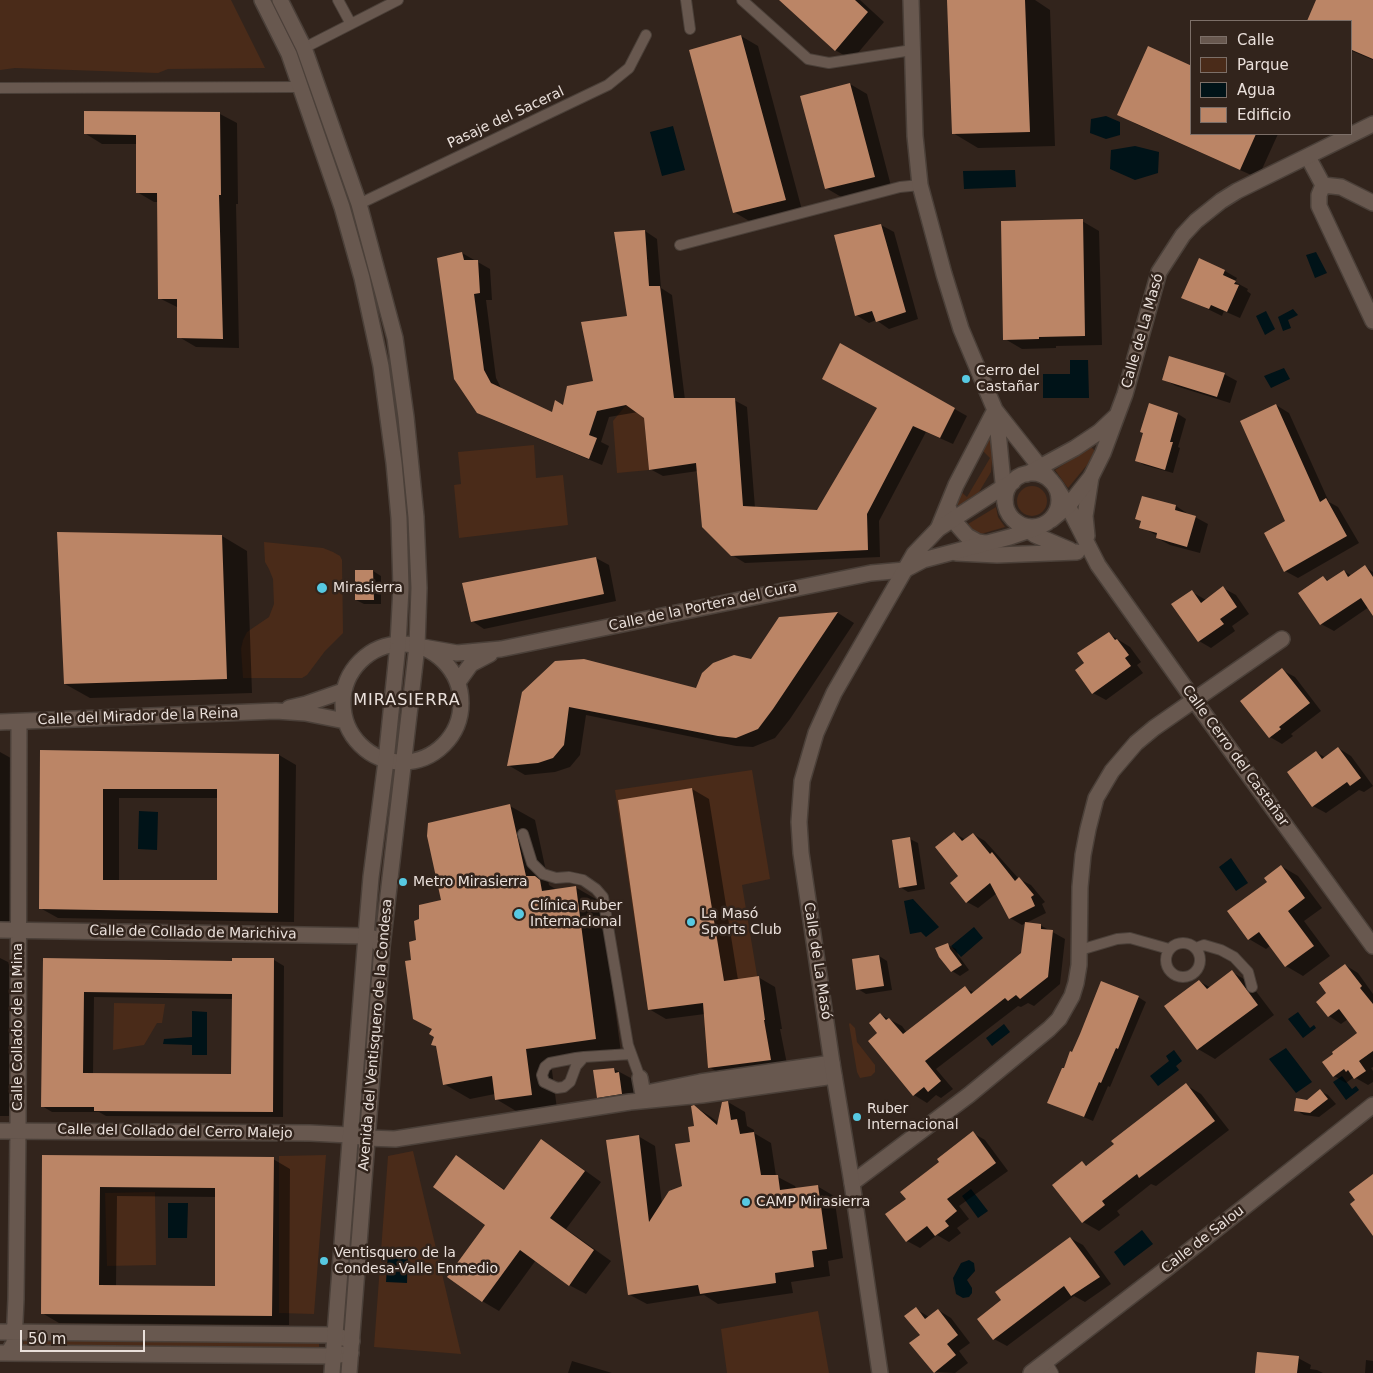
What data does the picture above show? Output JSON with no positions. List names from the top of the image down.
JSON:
{
  "streets": {
    "street": [
      "Calle de La Masó",
      "Calle de la Portera del Cura",
      "Calle del Mirador de la Reina",
      "Calle Cerro del Castañar",
      "Calle de Collado de Marichiva",
      "Calle Collado de la Mina",
      "Avenida del Ventisquero de la Condesa",
      "Calle del Collado del Cerro Malejo",
      "Calle de Salou"
    ],
    "lane": ["Pasaje del Saceral"]
  },
  "crossings": [
    ["Pasaje del Saceral", "Avenida del Ventisquero de la Condesa"],
    ["Calle de La Masó", "Calle de la Portera del Cura"],
    ["Calle de La Masó", "Calle Cerro del Castañar"],
    ["Calle de la Portera del Cura", "Avenida del Ventisquero de la Condesa"],
    ["Calle del Mirador de la Reina", "Calle Collado de la Mina"],
    ["Calle de Collado de Marichiva", "Calle Collado de la Mina"],
    ["Calle de Collado de Marichiva", "Avenida del Ventisquero de la Condesa"],
    ["Calle Collado de la Mina", "Calle del Collado del Cerro Malejo"],
    ["Avenida del Ventisquero de la Condesa", "Calle del Collado del Cerro Malejo"]
  ],
  "districts": ["MIRASIERRA"],
  "places": [
    "Cerro del Castañar",
    "Mirasierra",
    "Metro Mirasierra",
    "Clínica Ruber Internacional",
    "La Masó Sports Club",
    "Ruber Internacional",
    "CAMP Mirasierra",
    "Ventisquero de la Condesa-Valle Enmedio"
  ],
  "legend": [
    "Calle",
    "Parque",
    "Agua",
    "Edificio"
  ],
  "scale_bar": "50 m"
}
